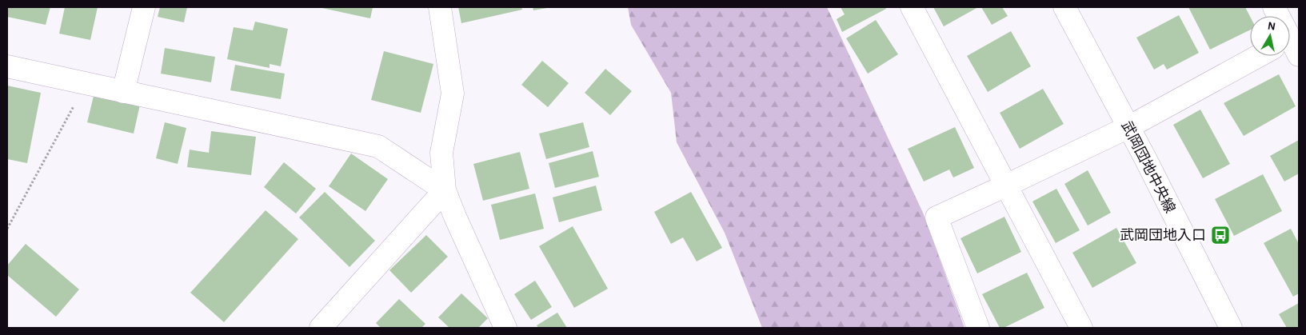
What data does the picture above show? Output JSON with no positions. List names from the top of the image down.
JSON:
{
  "streets": {
    "street": ["武岡団地中央線"]
  },
  "places": {
    "bus stop": ["武岡団地入口"]
  },
  "north": "top"
}
